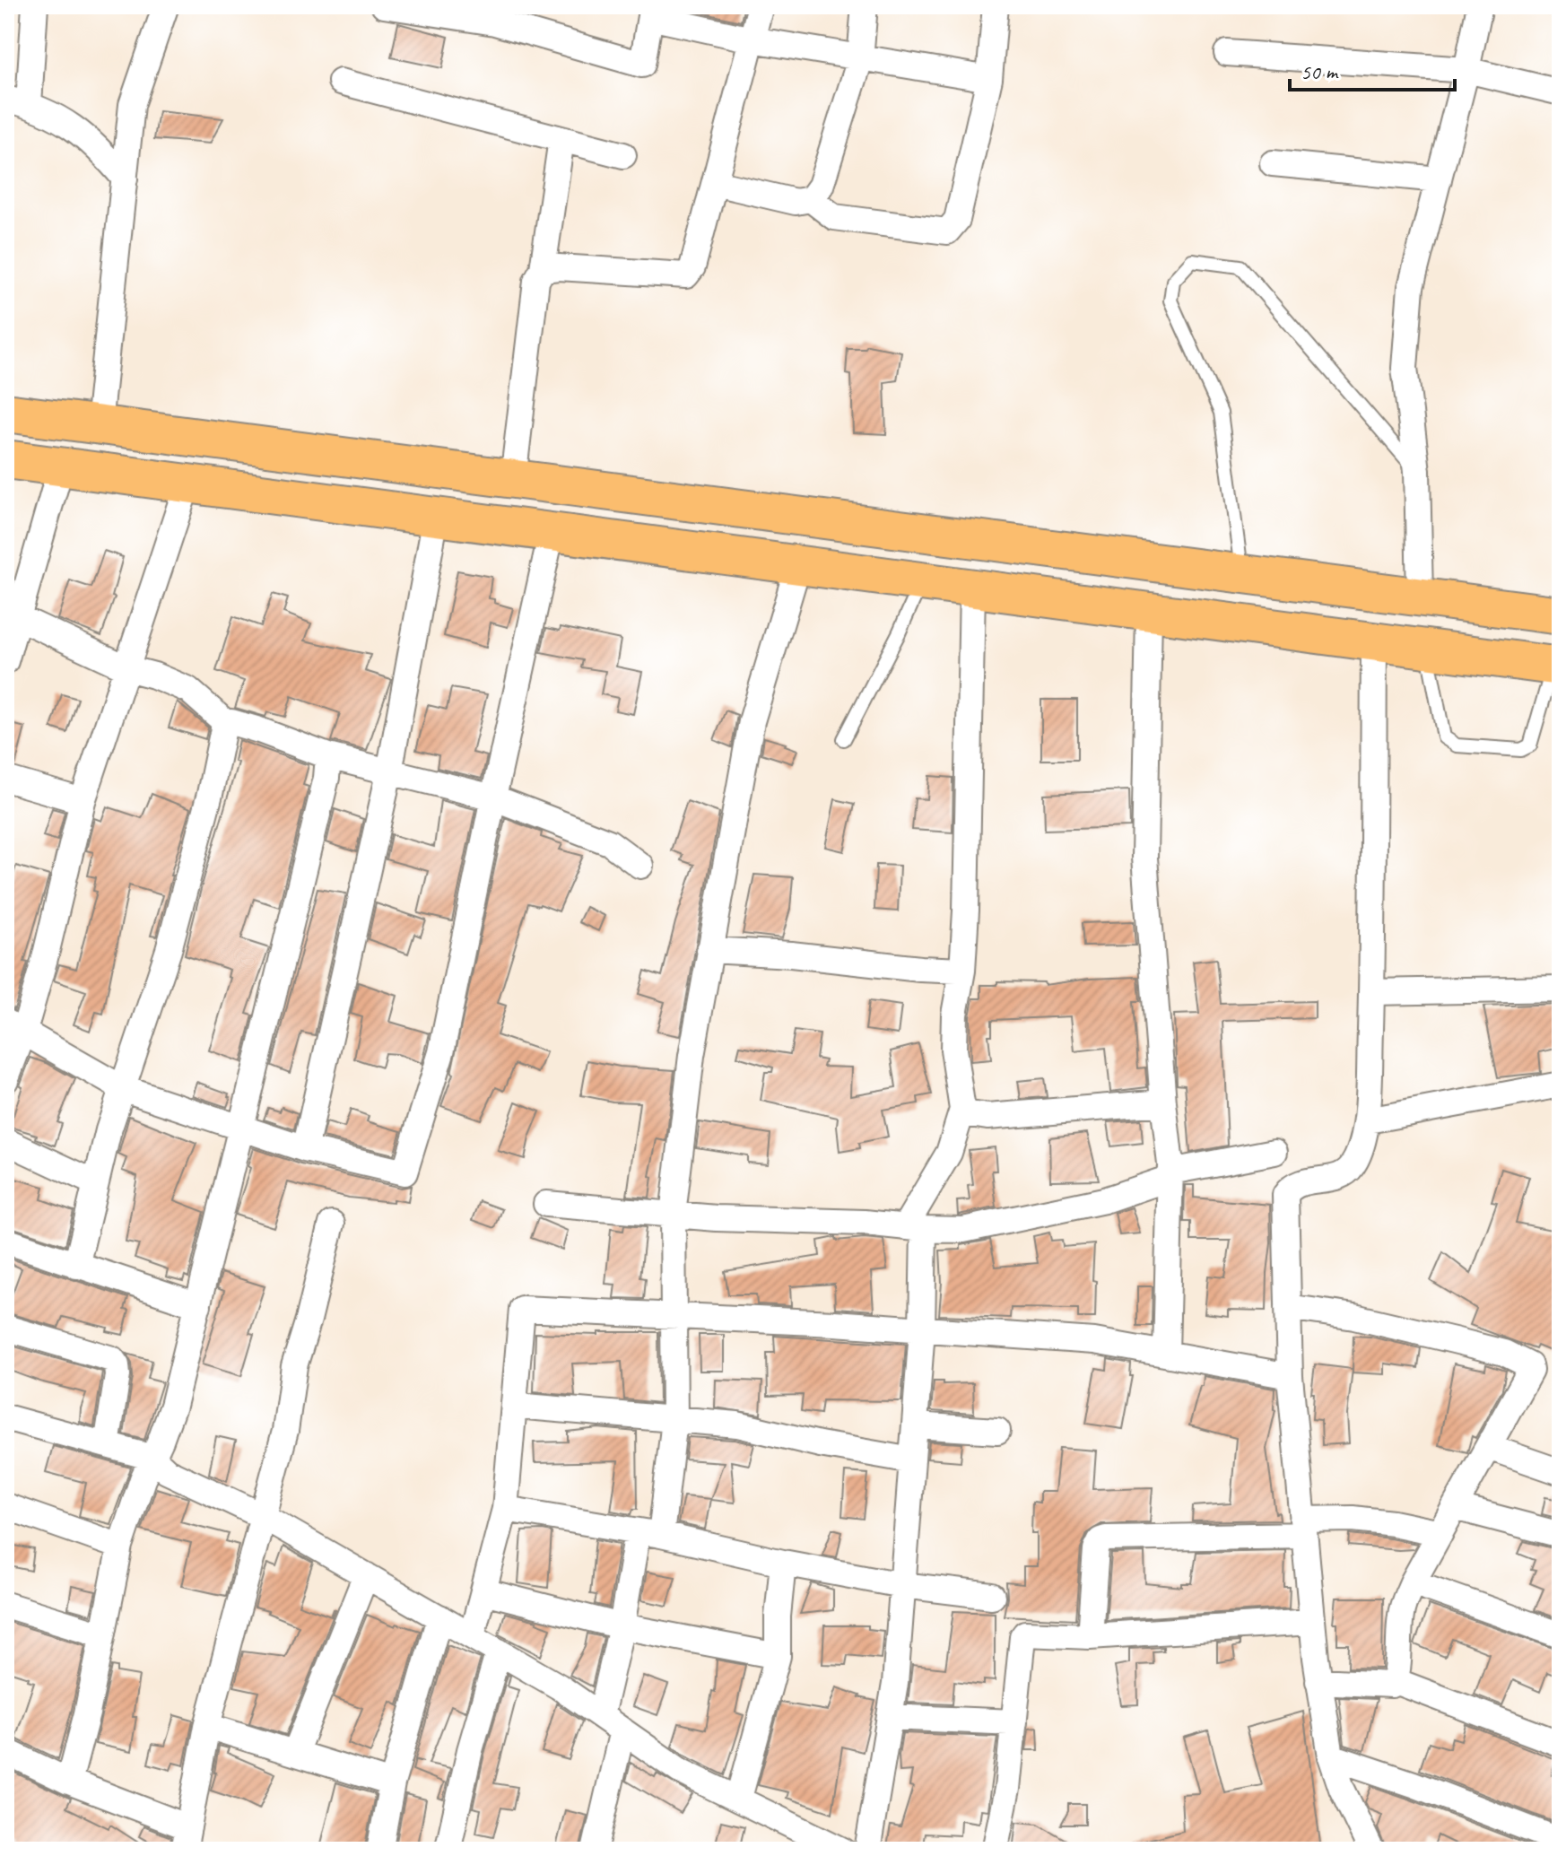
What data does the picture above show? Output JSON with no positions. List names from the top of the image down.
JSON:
{
  "scale_bar": "50 m"
}
